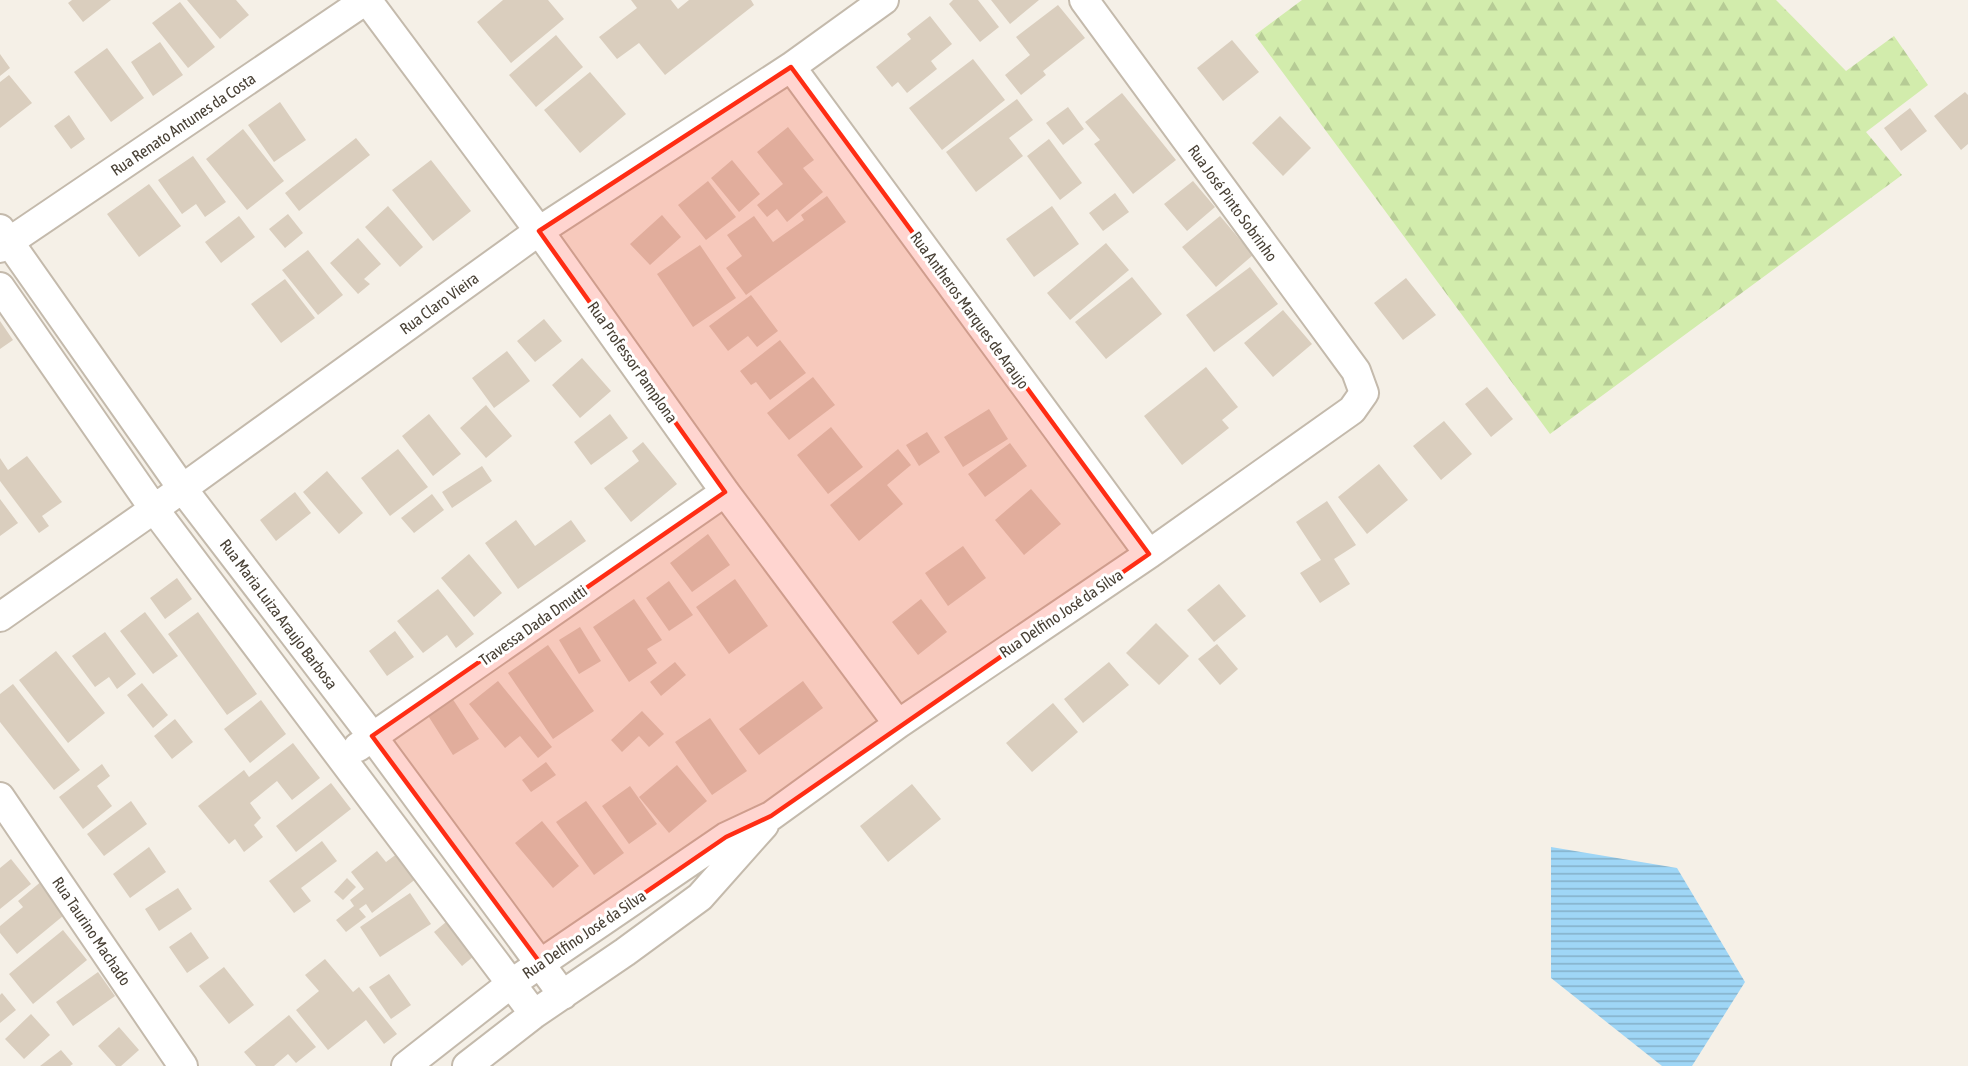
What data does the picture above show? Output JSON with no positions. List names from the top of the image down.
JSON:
{
  "streets": {
    "street": [
      "Rua Renato Antunes da Costa",
      "Rua José Pinto Sobrinho",
      "Rua Claro Vieira",
      "Rua Antheros Marques de Araujo",
      "Rua Professor Pamplona",
      "Rua Delfino José da Silva",
      "Rua Maria Luiza Araujo Barbosa",
      "Travessa Dada Dmutti",
      "Rua Taurino Machado"
    ]
  },
  "crossings": [
    ["Rua Renato Antunes da Costa", "Rua Professor Pamplona"],
    ["Rua Renato Antunes da Costa", "Rua Maria Luiza Araujo Barbosa"],
    ["Rua José Pinto Sobrinho", "Rua Delfino José da Silva"],
    ["Rua Claro Vieira", "Rua Antheros Marques de Araujo"],
    ["Rua Claro Vieira", "Rua Professor Pamplona"],
    ["Rua Claro Vieira", "Rua Maria Luiza Araujo Barbosa"],
    ["Rua Antheros Marques de Araujo", "Rua Delfino José da Silva"],
    ["Rua Professor Pamplona", "Rua Delfino José da Silva"],
    ["Rua Professor Pamplona", "Travessa Dada Dmutti"],
    ["Rua Delfino José da Silva", "Rua Maria Luiza Araujo Barbosa"],
    ["Rua Maria Luiza Araujo Barbosa", "Travessa Dada Dmutti"]
  ]
}
